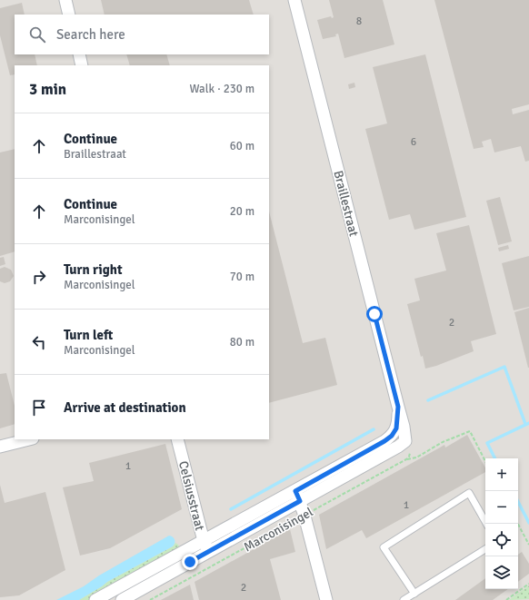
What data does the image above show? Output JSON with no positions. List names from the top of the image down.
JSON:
{
  "streets": {
    "street": ["Braillestraat", "Celsiusstraat", "Marconisingel"]
  },
  "crossings": [
    ["Braillestraat", "Marconisingel"],
    ["Celsiusstraat", "Marconisingel"]
  ],
  "house_numbers": [
    "8",
    "6",
    "2",
    "1",
    "1",
    "2"
  ],
  "page": {
    "search": "Search here",
    "heading": ["3 min", "Walk · 230 m"],
    "list": [
      ["Continue", "Braillestraat", "60 m"],
      ["Continue", "Marconisingel", "20 m"],
      ["Turn right", "Marconisingel", "70 m"],
      ["Turn left", "Marconisingel", "80 m"],
      "Arrive at destination"
    ],
    "map_buttons": ["+", "−"]
  }
}
